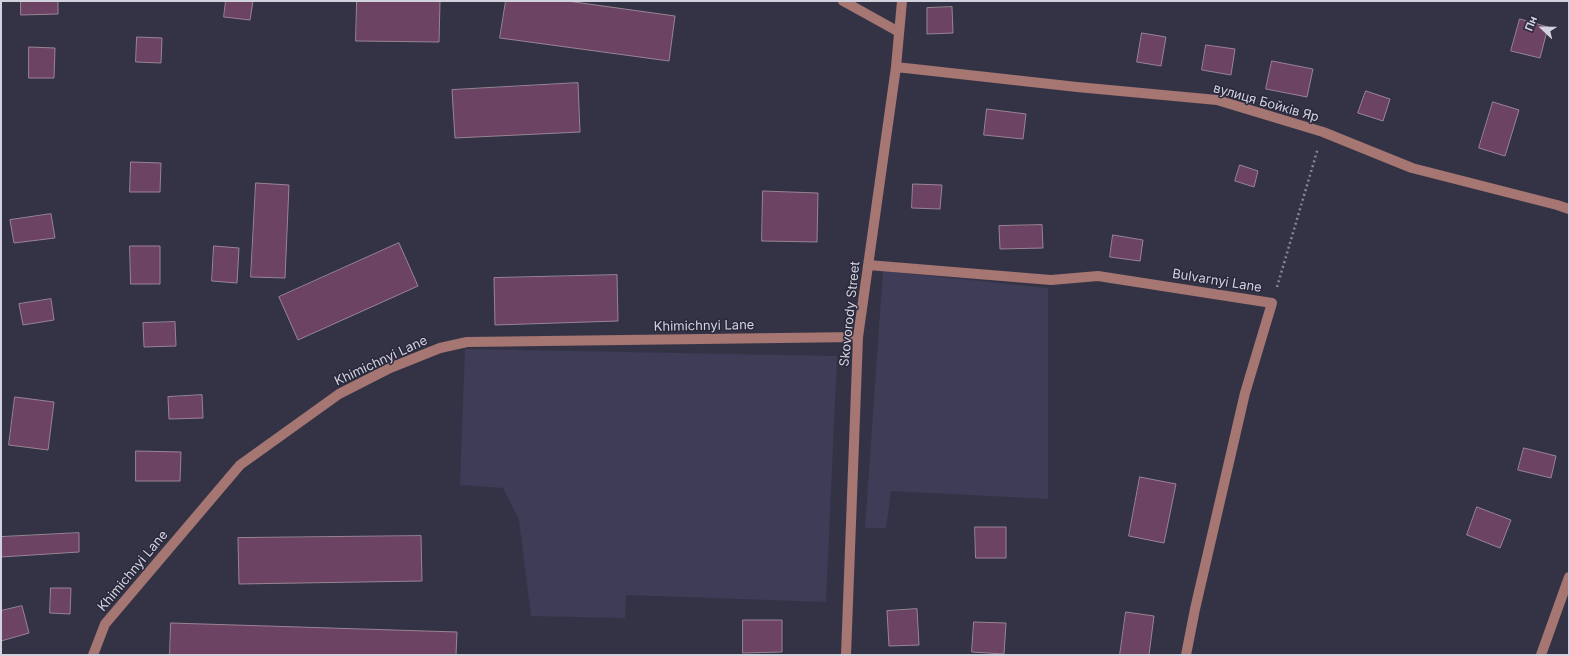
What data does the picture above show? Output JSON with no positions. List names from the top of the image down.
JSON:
{
  "streets": {
    "street": [
      "вулиця Бойків Яр",
      "Bulvarnyi Lane",
      "Skovorody Street",
      "Khimichnyi Lane"
    ]
  },
  "crossings": [
    ["вулиця Бойків Яр", "Skovorody Street"],
    ["Bulvarnyi Lane", "Skovorody Street"],
    ["Skovorody Street", "Khimichnyi Lane"]
  ],
  "north": "left"
}
